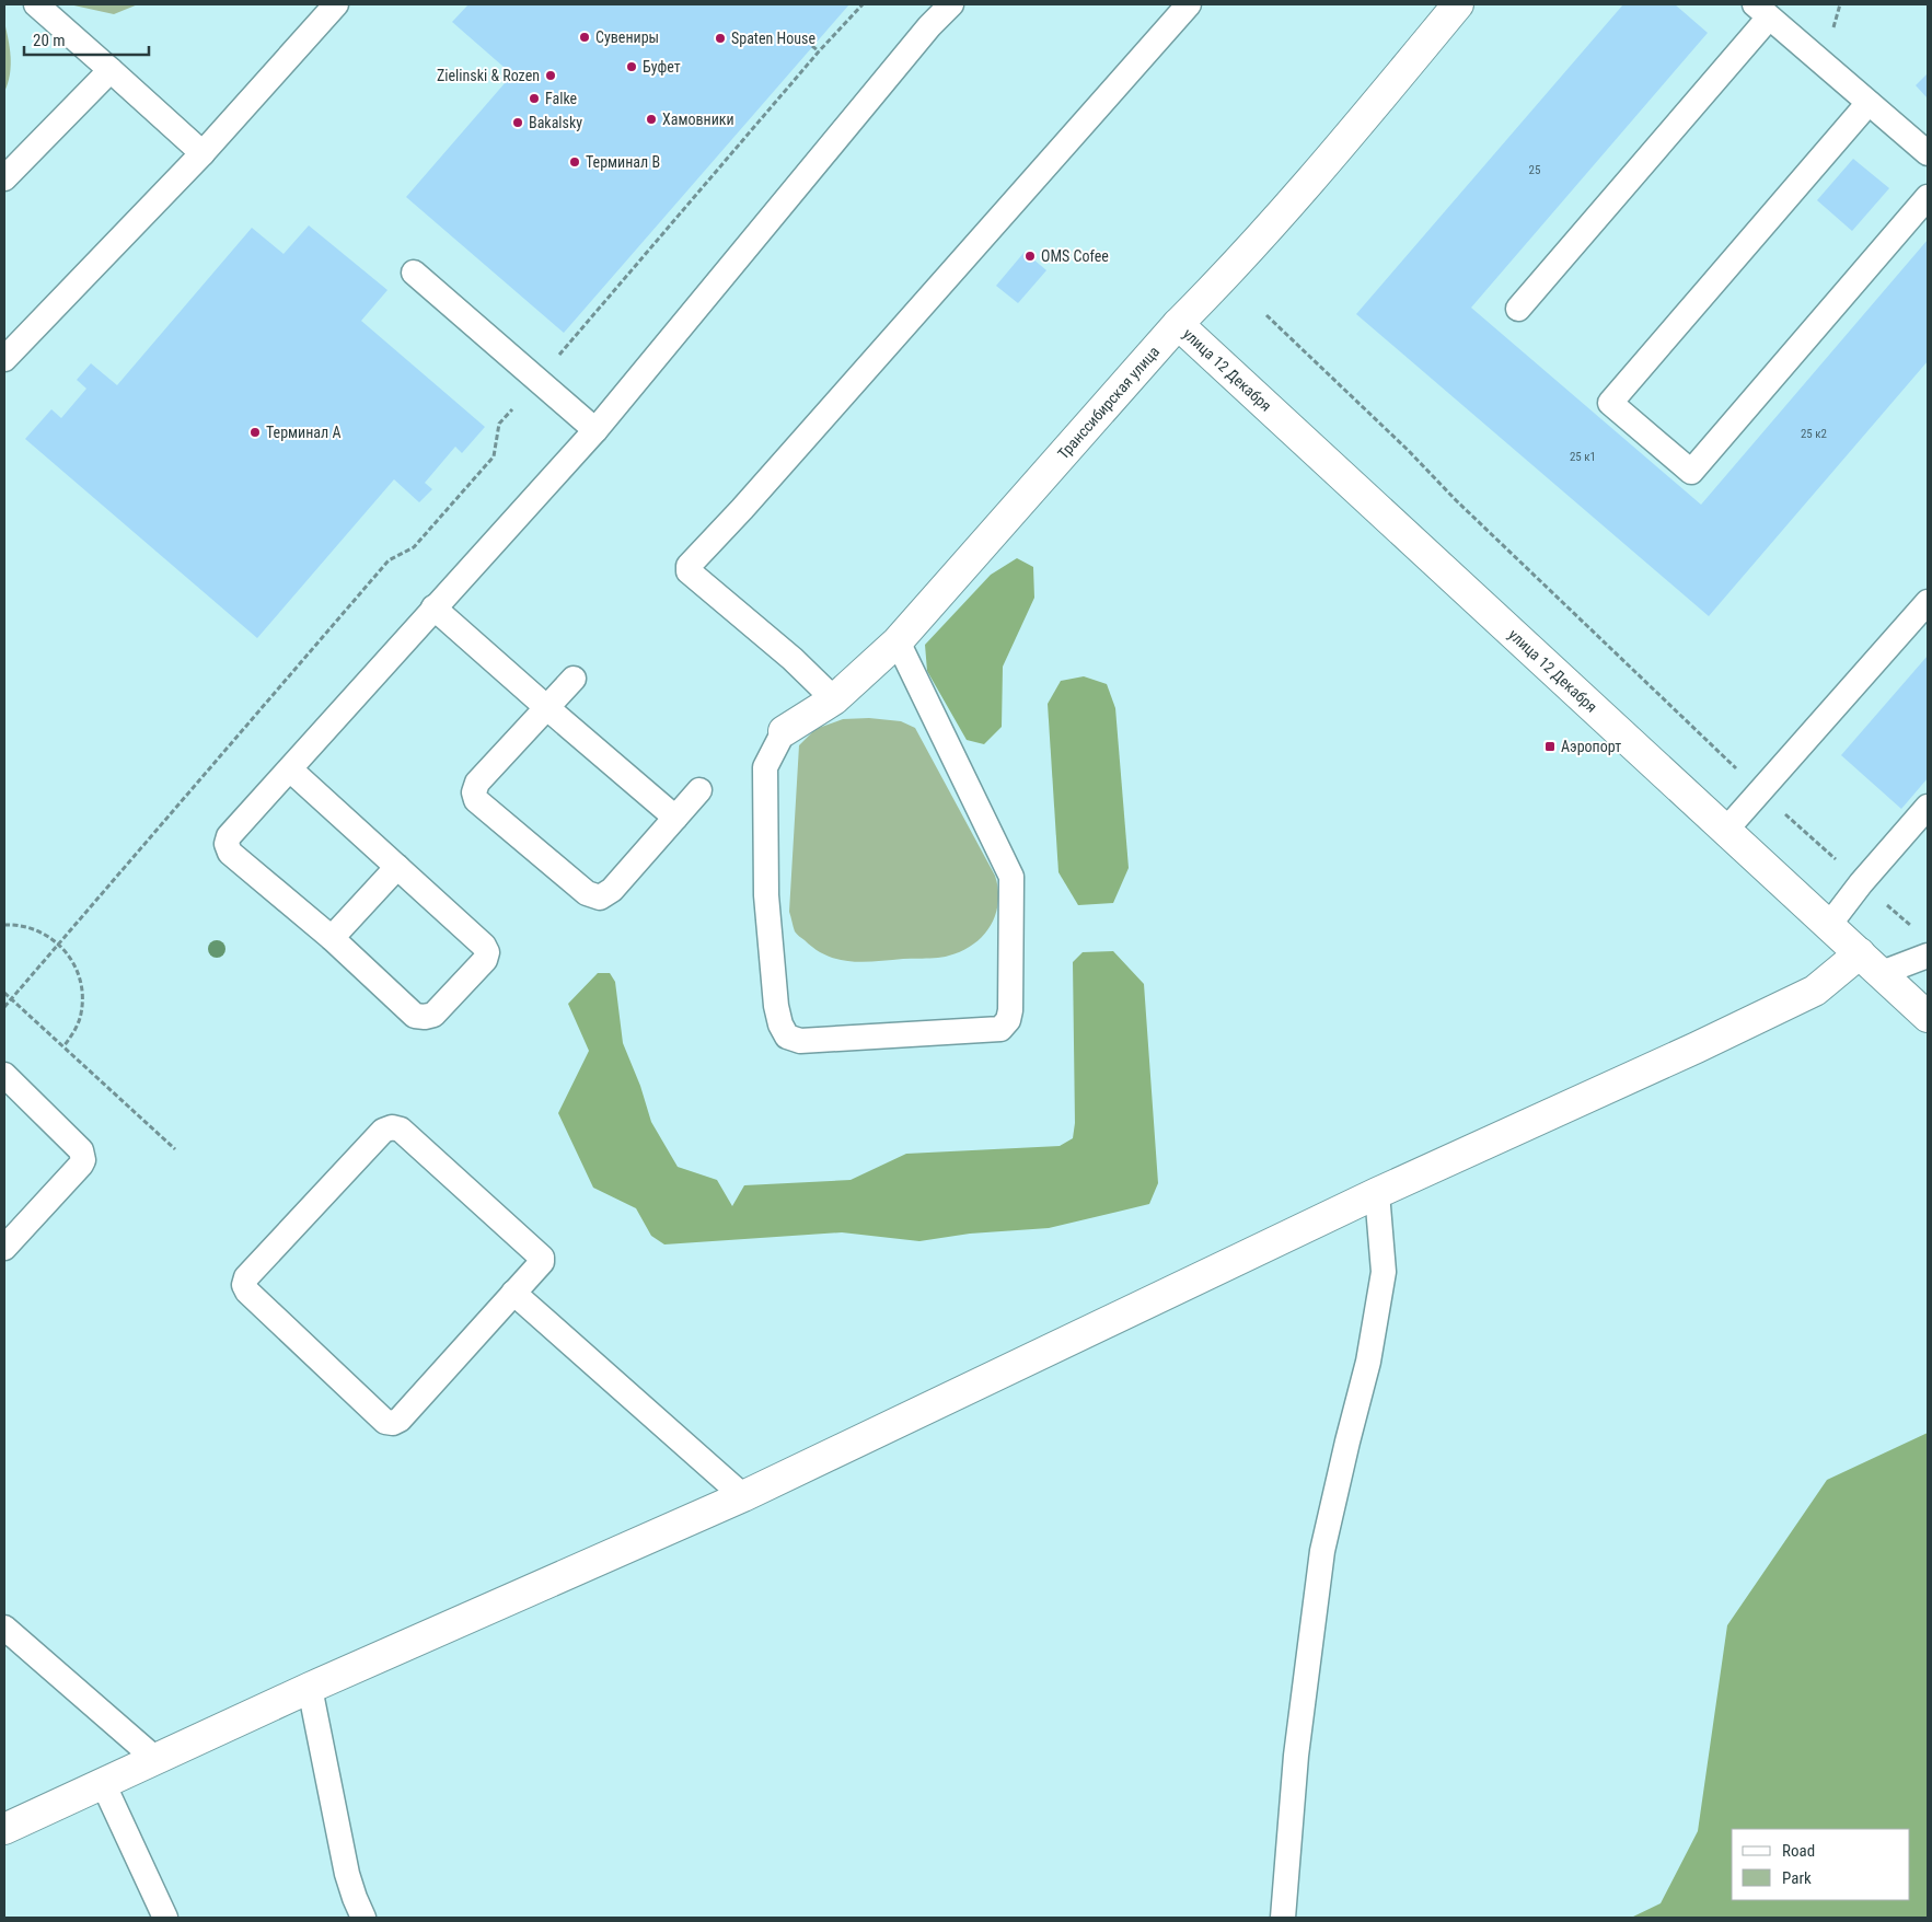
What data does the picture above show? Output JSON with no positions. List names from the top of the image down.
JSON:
{
  "streets": {
    "street": ["улица 12 Декабря", "Транссибирская улица"]
  },
  "crossings": [
    ["улица 12 Декабря", "Транссибирская улица"]
  ],
  "places": {
    "other": [
      "Сувениры",
      "Spaten House",
      "Буфет",
      "Zielinski & Rozen",
      "Falke",
      "Хамовники",
      "Bakalsky",
      "Терминал B",
      "OMS Cofee",
      "Терминал A"
    ],
    "transit": ["Аэропорт"]
  },
  "house_numbers": ["25", "25 к2", "25 к1"],
  "legend": ["Road", "Park"],
  "scale_bar": "20 m"
}
